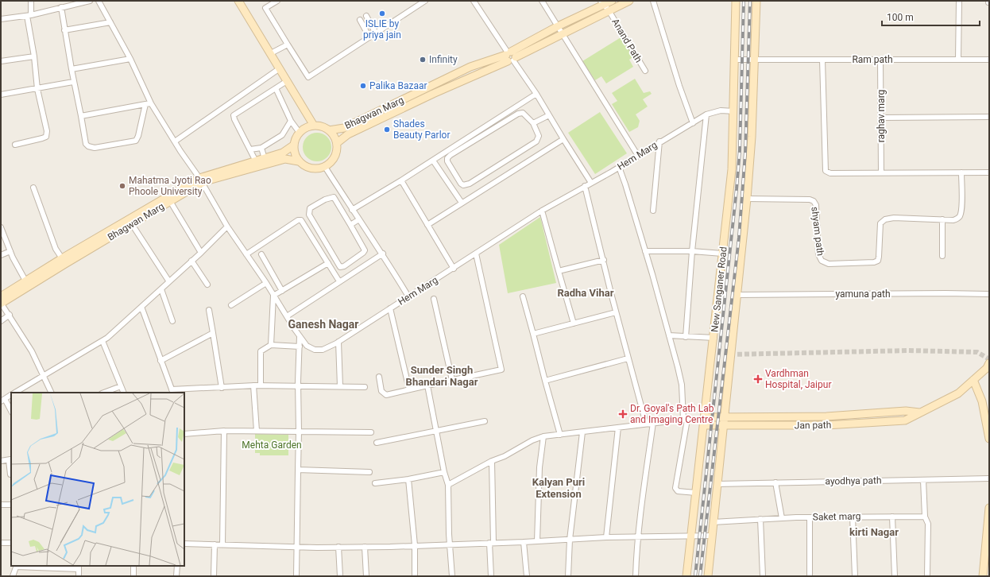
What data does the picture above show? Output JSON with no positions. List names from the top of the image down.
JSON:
{
  "streets": {
    "street": [
      "Anand Path",
      "Ram path",
      "Bhagwan Marg",
      "raghav marg",
      "Hem Marg",
      "shyam path",
      "New Sanganer Road",
      "yamuna path",
      "Jan path",
      "ayodhya path",
      "Saket marg"
    ]
  },
  "crossings": [
    ["Anand Path", "Bhagwan Marg"],
    ["Ram path", "raghav marg"],
    ["Ram path", "New Sanganer Road"],
    ["Bhagwan Marg", "Hem Marg"],
    ["Hem Marg", "New Sanganer Road"],
    ["shyam path", "New Sanganer Road"],
    ["New Sanganer Road", "yamuna path"],
    ["New Sanganer Road", "Jan path"],
    ["New Sanganer Road", "ayodhya path"],
    ["New Sanganer Road", "Saket marg"]
  ],
  "districts": [
    "Radha Vihar",
    "Ganesh Nagar",
    "Sunder Singh Bhandari Nagar",
    "Kalyan Puri Extension",
    "kirti Nagar"
  ],
  "parks": ["Mehta Garden"],
  "places": {
    "other": [
      "ISLIE by priya jain",
      "Infinity",
      "Palika Bazaar",
      "Shades Beauty Parlor",
      "Mahatma Jyoti Rao Phoole University"
    ],
    "health": ["Vardhman Hospital, Jaipur", "Dr. Goyal's Path Lab and Imaging Centre"]
  },
  "scale_bar": "100 m"
}
